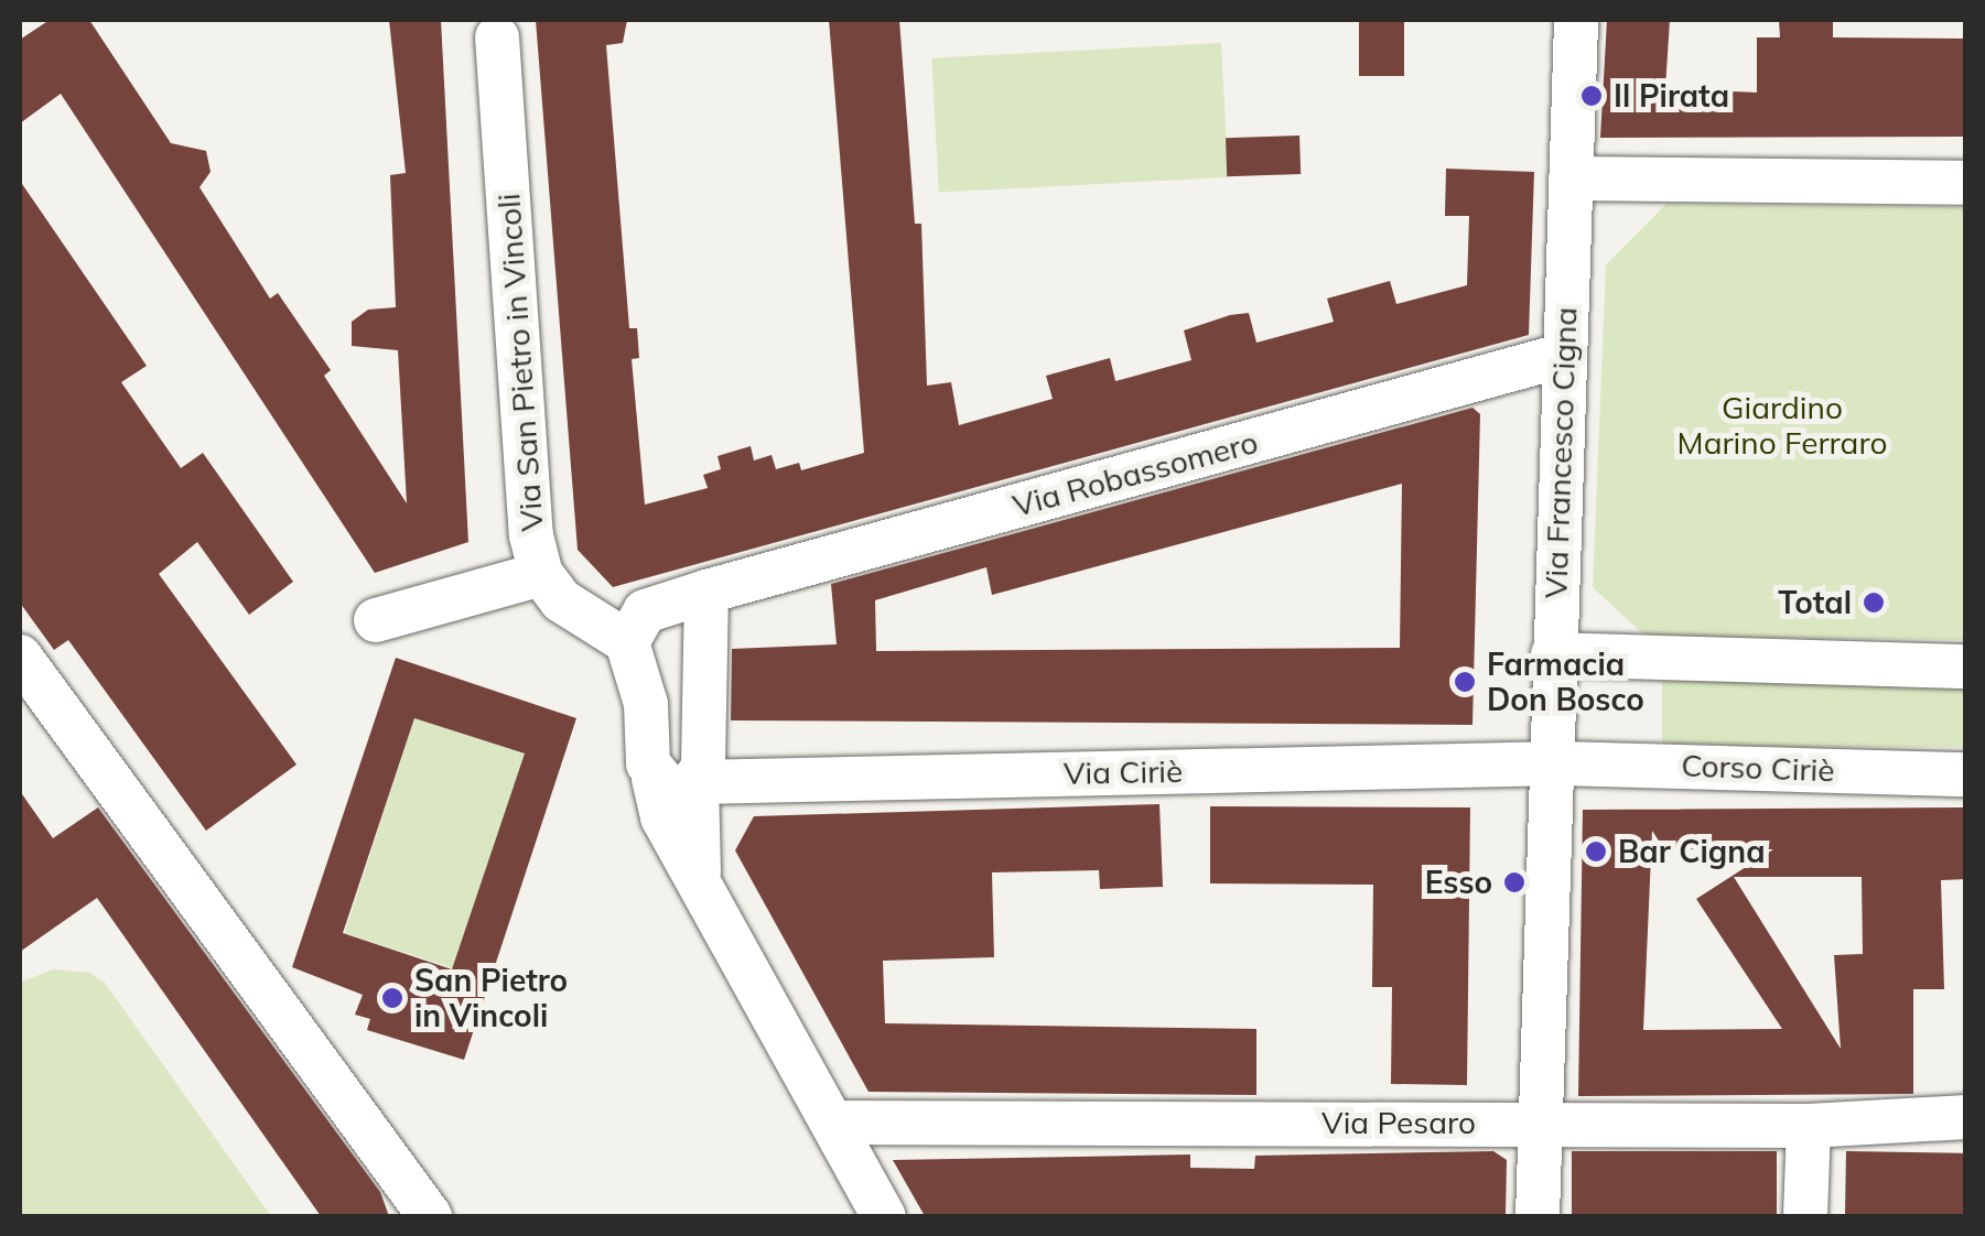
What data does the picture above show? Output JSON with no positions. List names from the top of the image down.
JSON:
{
  "streets": {
    "street": [
      "Via San Pietro in Vincoli",
      "Via Francesco Cigna",
      "Via Robassomero",
      "Corso Ciriè",
      "Via Ciriè",
      "Via Pesaro"
    ]
  },
  "crossings": [
    ["Via San Pietro in Vincoli", "Via Robassomero"],
    ["Via Francesco Cigna", "Via Robassomero"],
    ["Via Francesco Cigna", "Corso Ciriè"],
    ["Via Francesco Cigna", "Via Ciriè"],
    ["Via Francesco Cigna", "Via Pesaro"],
    ["Corso Ciriè", "Via Ciriè"]
  ],
  "parks": ["Giardino Marino Ferraro"],
  "places": [
    "Il Pirata",
    "Total",
    "Farmacia Don Bosco",
    "Bar Cigna",
    "Esso",
    "San Pietro in Vincoli"
  ]
}
